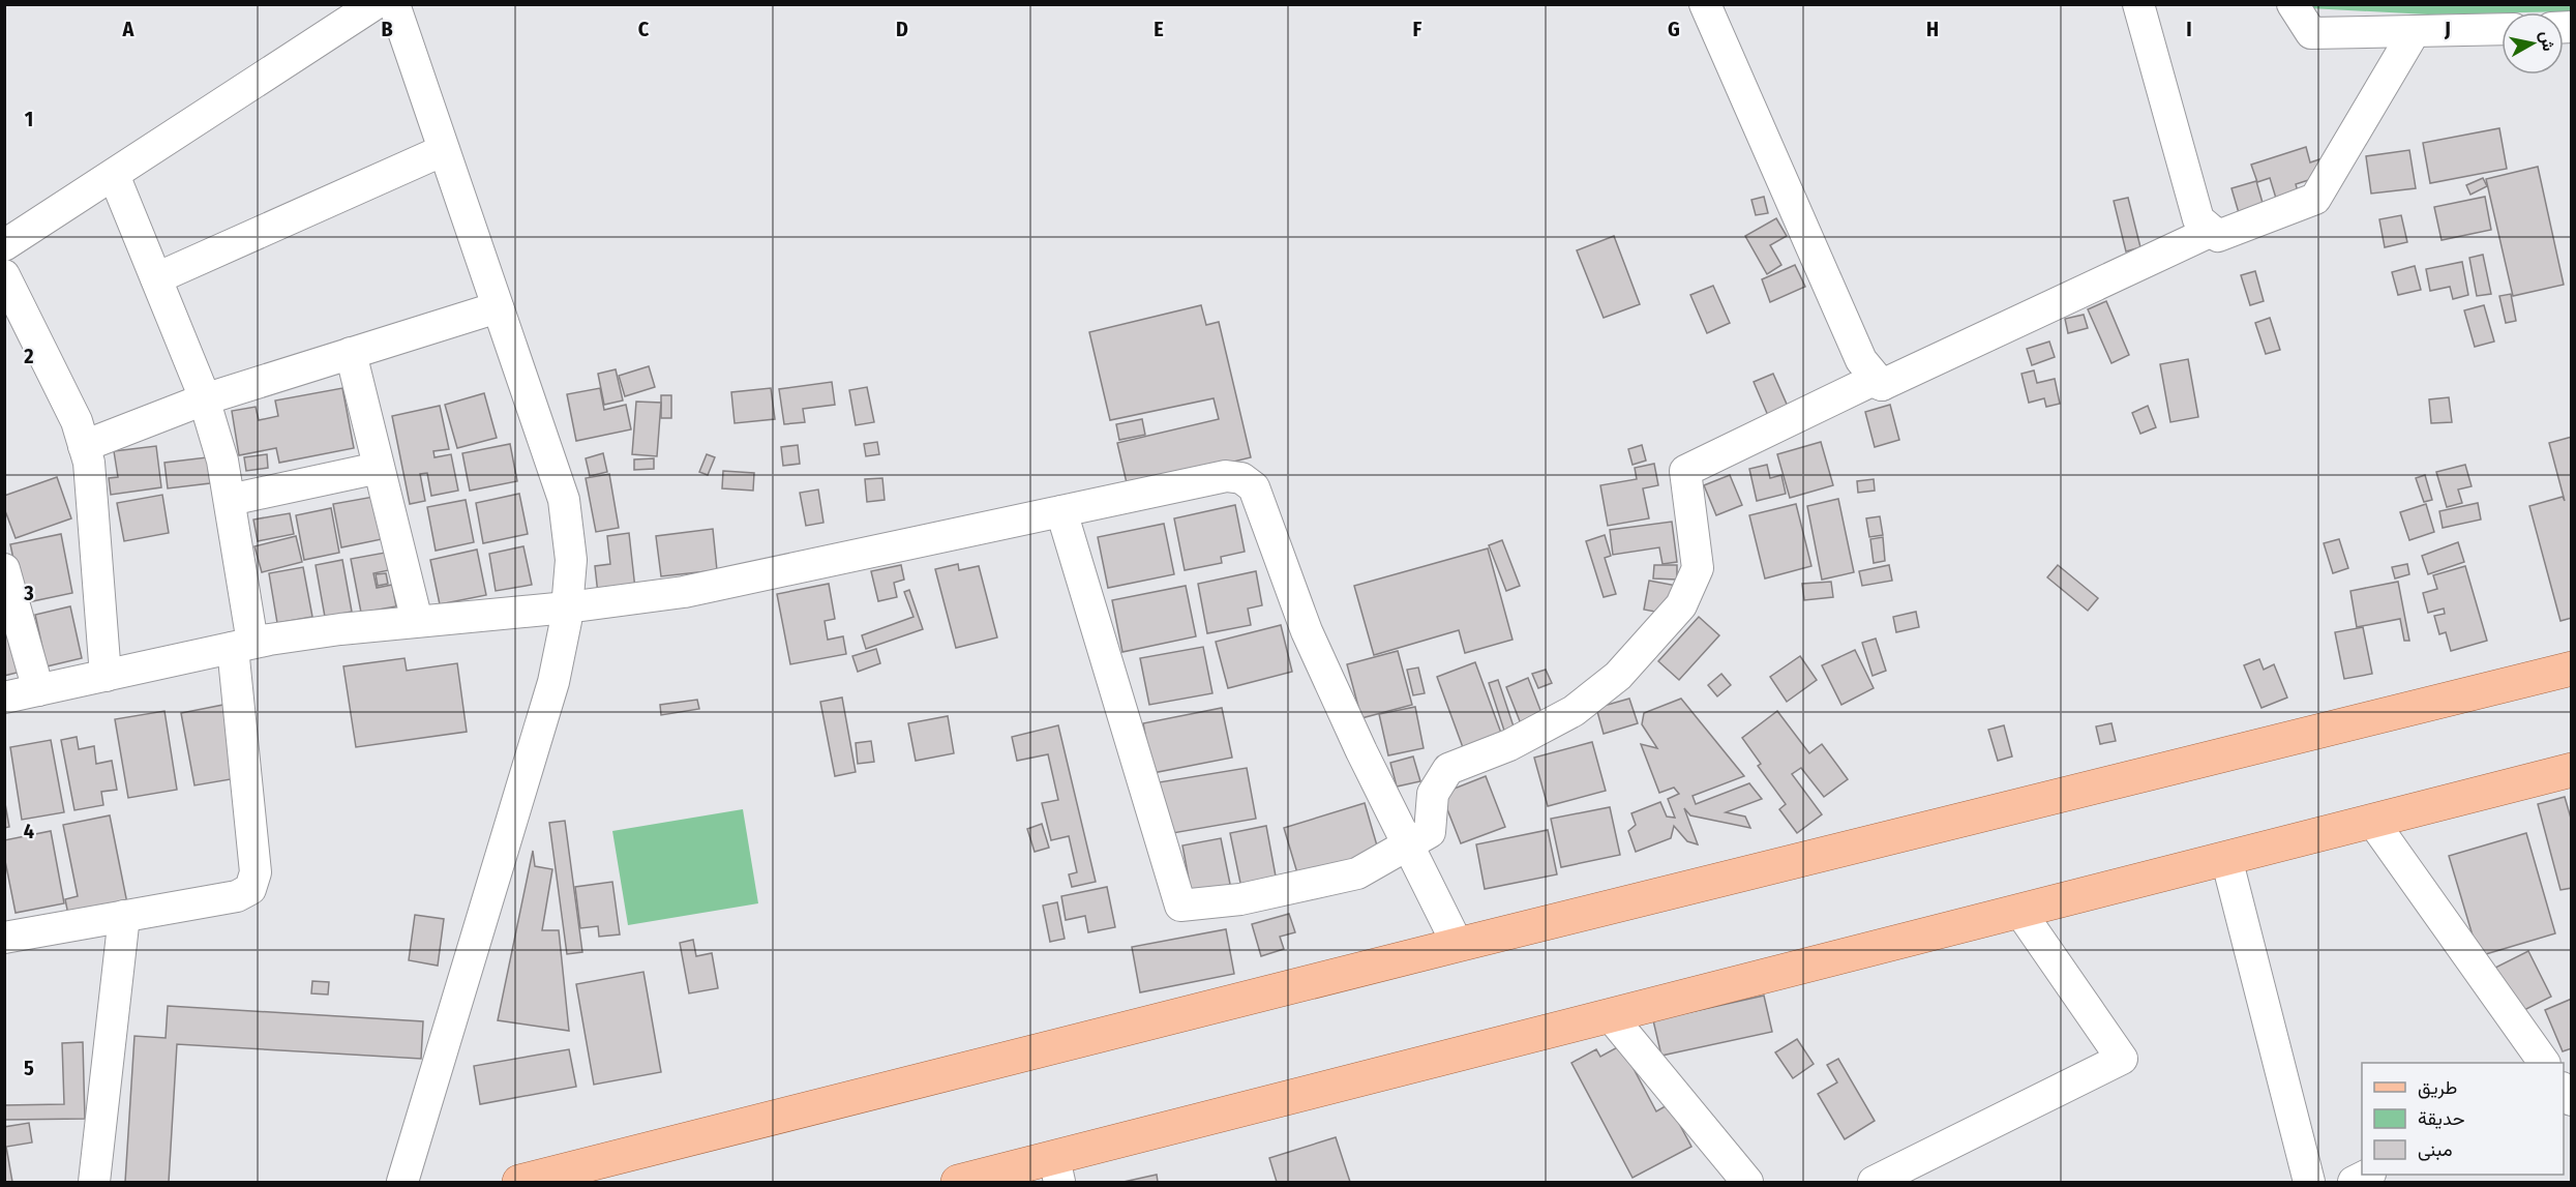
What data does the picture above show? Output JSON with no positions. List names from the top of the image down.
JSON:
{
  "legend": ["طريق", "حديقة", "مبنى"],
  "north": "right",
  "grid": {
    "columns": [
      "A",
      "B",
      "C",
      "D",
      "E",
      "F",
      "G",
      "H",
      "I",
      "J"
    ],
    "rows": [
      "1",
      "2",
      "3",
      "4",
      "5"
    ]
  }
}
